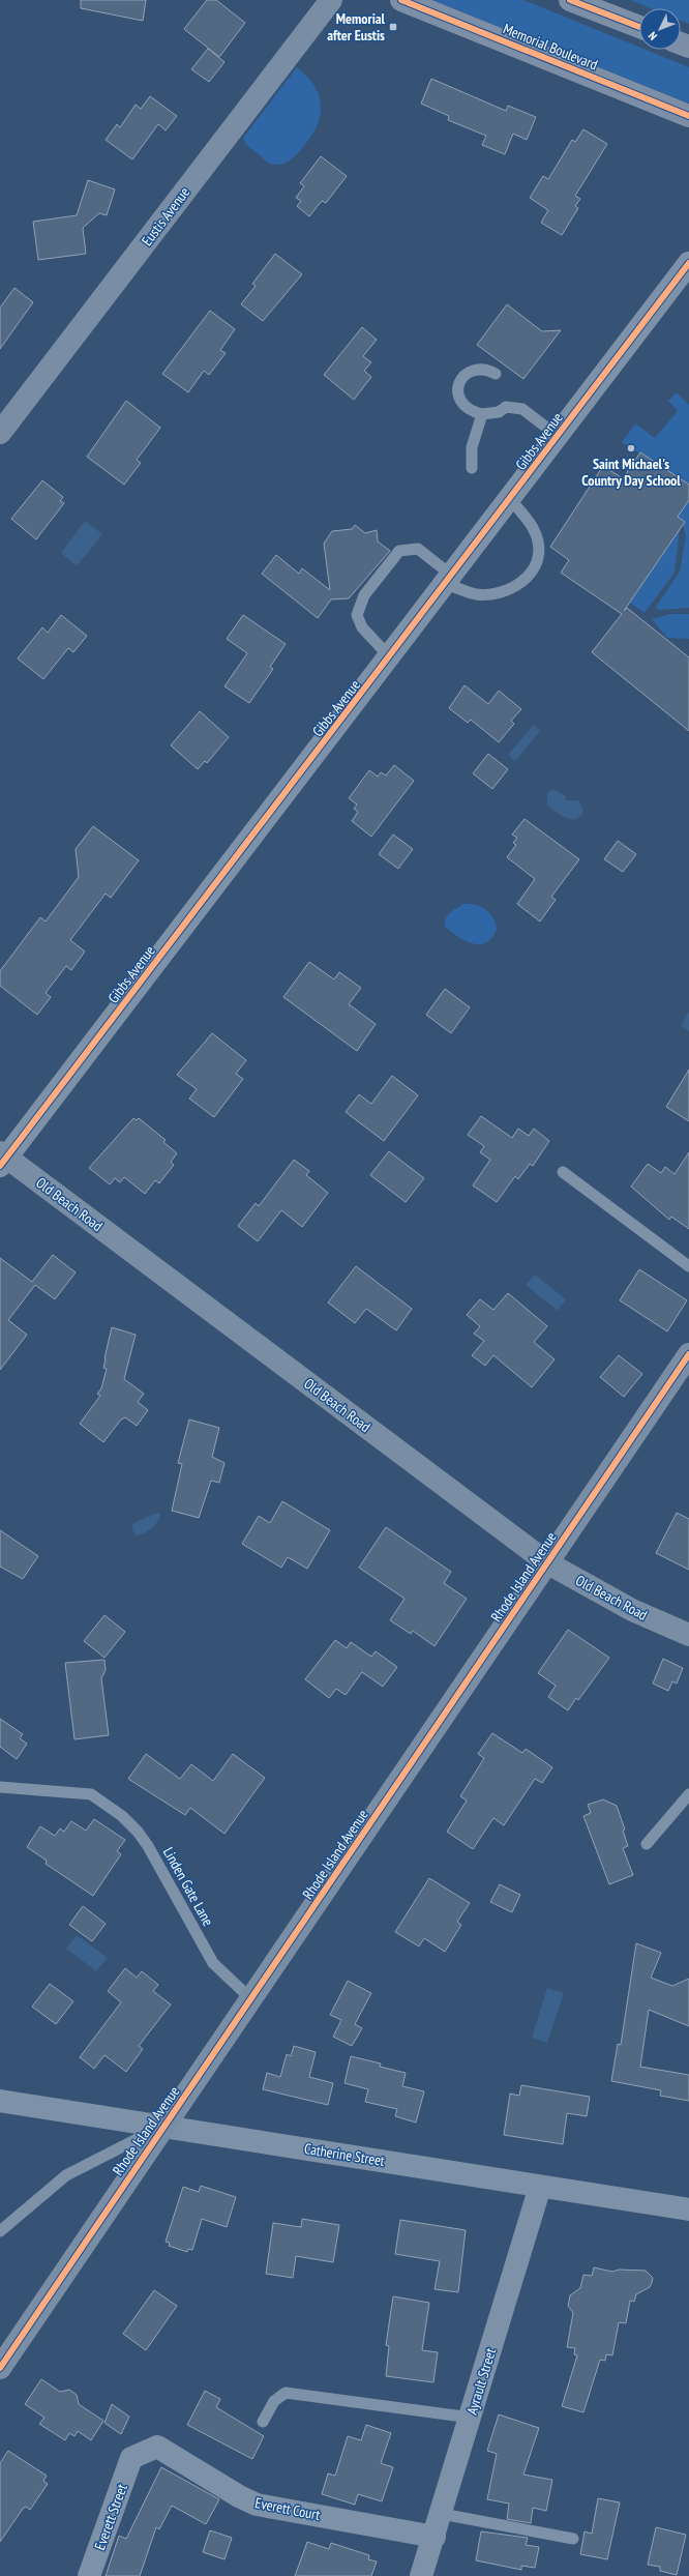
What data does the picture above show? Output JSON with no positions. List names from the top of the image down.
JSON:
{
  "streets": {
    "main road": ["Memorial Boulevard"],
    "street": [
      "Eustis Avenue",
      "Gibbs Avenue",
      "Old Beach Road",
      "Rhode Island Avenue",
      "Catherine Street",
      "Ayrault Street",
      "Everett Court",
      "Everett Street"
    ],
    "lane": ["Linden Gate Lane"]
  },
  "crossings": [
    ["Gibbs Avenue", "Old Beach Road"],
    ["Old Beach Road", "Rhode Island Avenue"],
    ["Rhode Island Avenue", "Linden Gate Lane"],
    ["Rhode Island Avenue", "Catherine Street"],
    ["Catherine Street", "Ayrault Street"],
    ["Ayrault Street", "Everett Court"],
    ["Everett Court", "Everett Street"]
  ],
  "places": {
    "transit": ["Memorial after Eustis"],
    "other": ["Saint Michael's Country Day School"]
  },
  "north": "bottom left"
}
